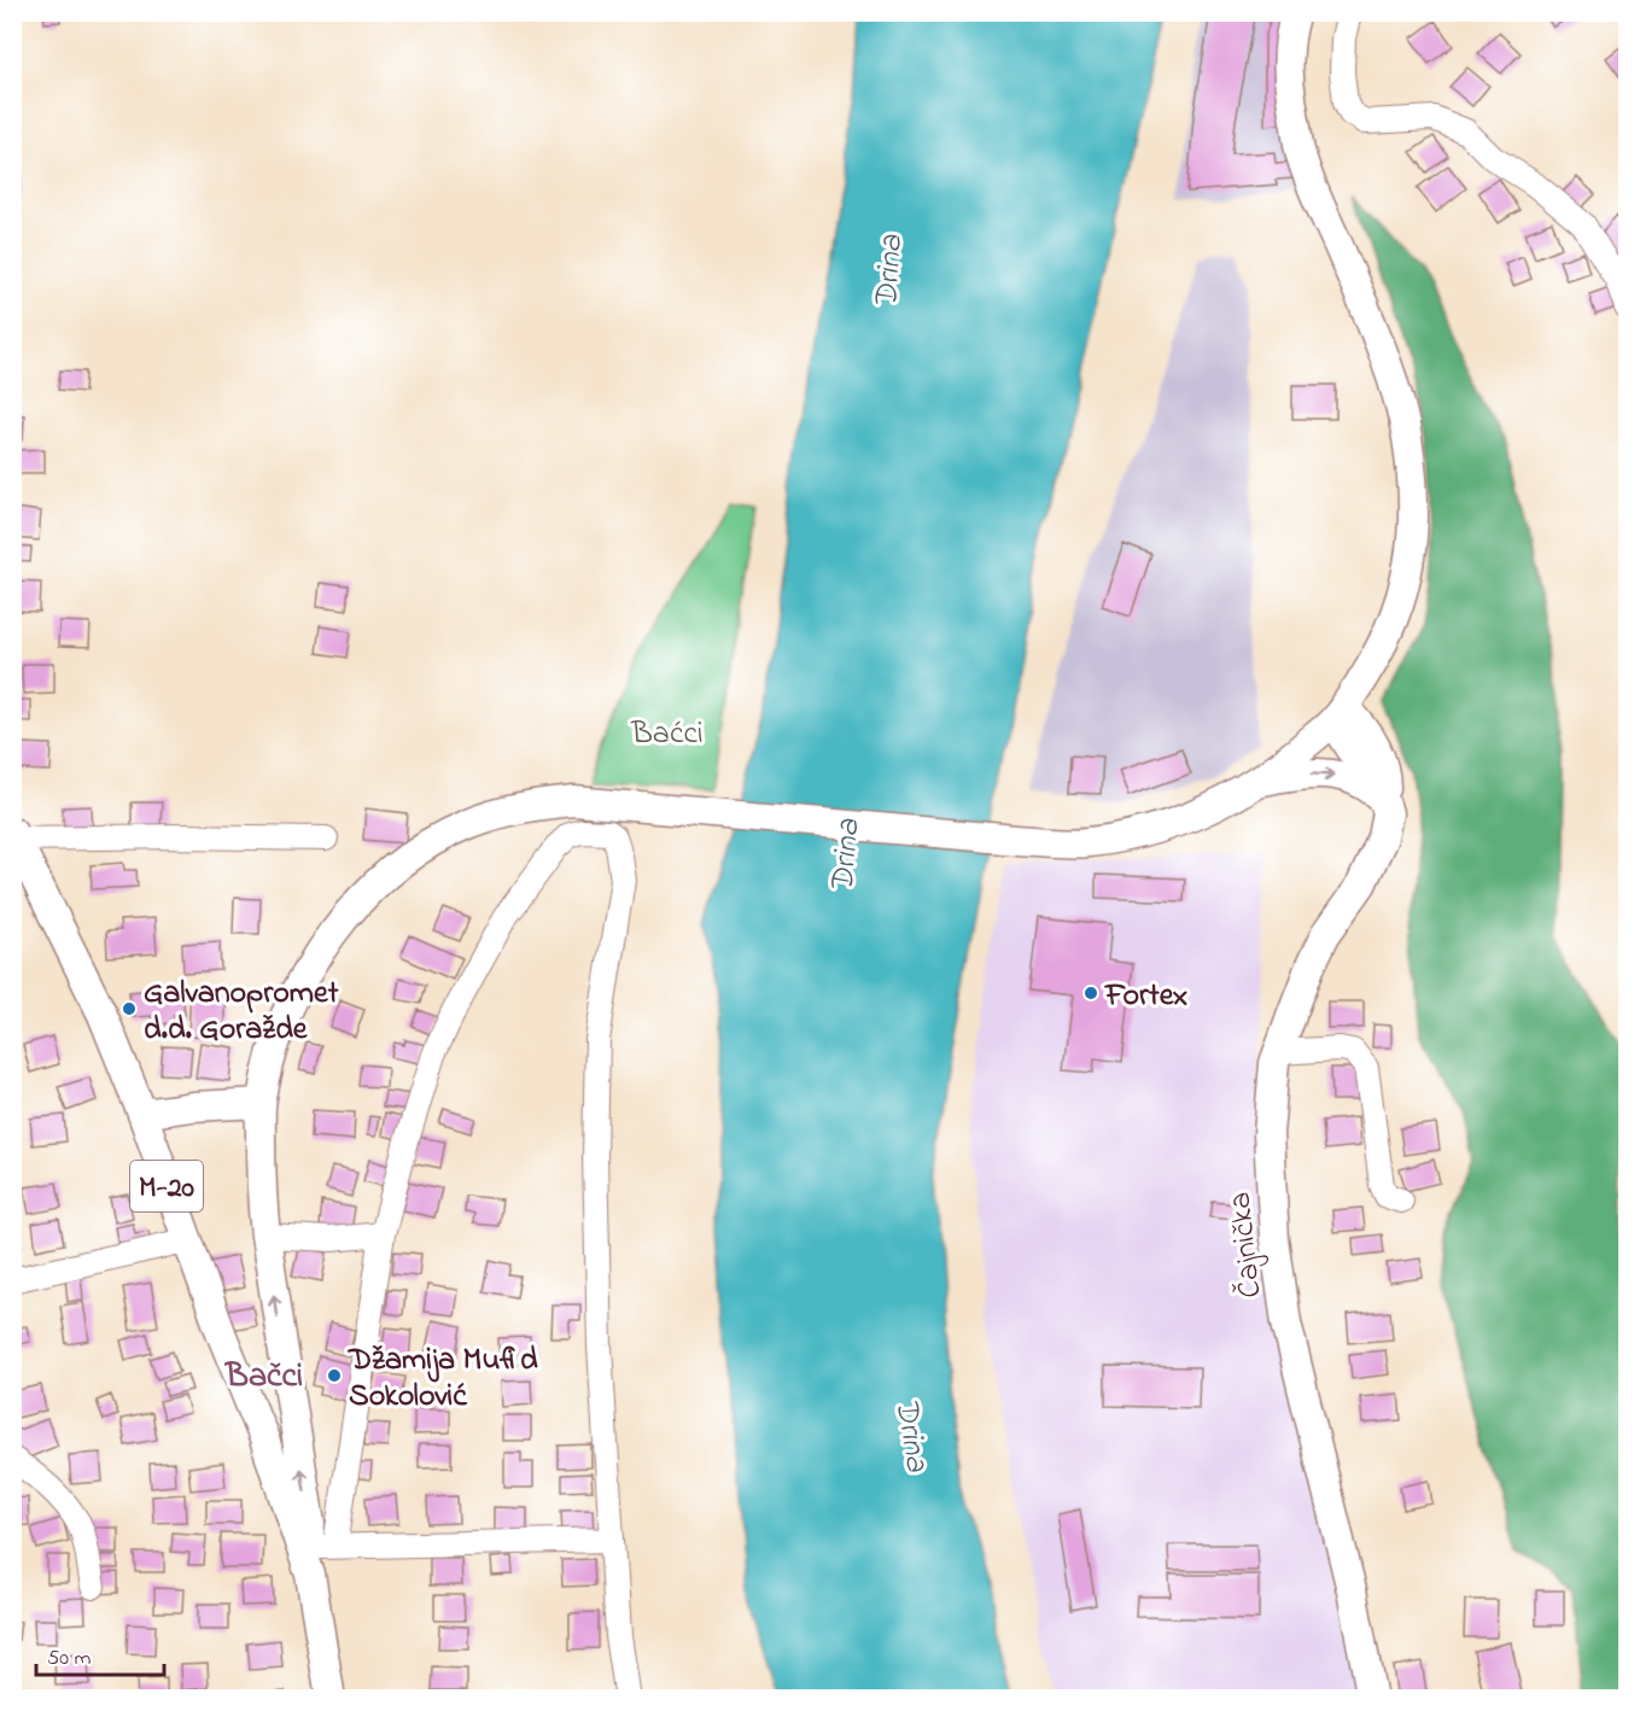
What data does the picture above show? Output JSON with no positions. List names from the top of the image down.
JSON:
{
  "streets": {
    "main road": ["M-20", "Čajnička"]
  },
  "districts": ["Bačci"],
  "water": ["Drina"],
  "parks": ["Baćci"],
  "places": ["Fortex", "Galvanopromet d.d. Goražde", "Džamija Mufid Sokolović"],
  "scale_bar": "50 m"
}
